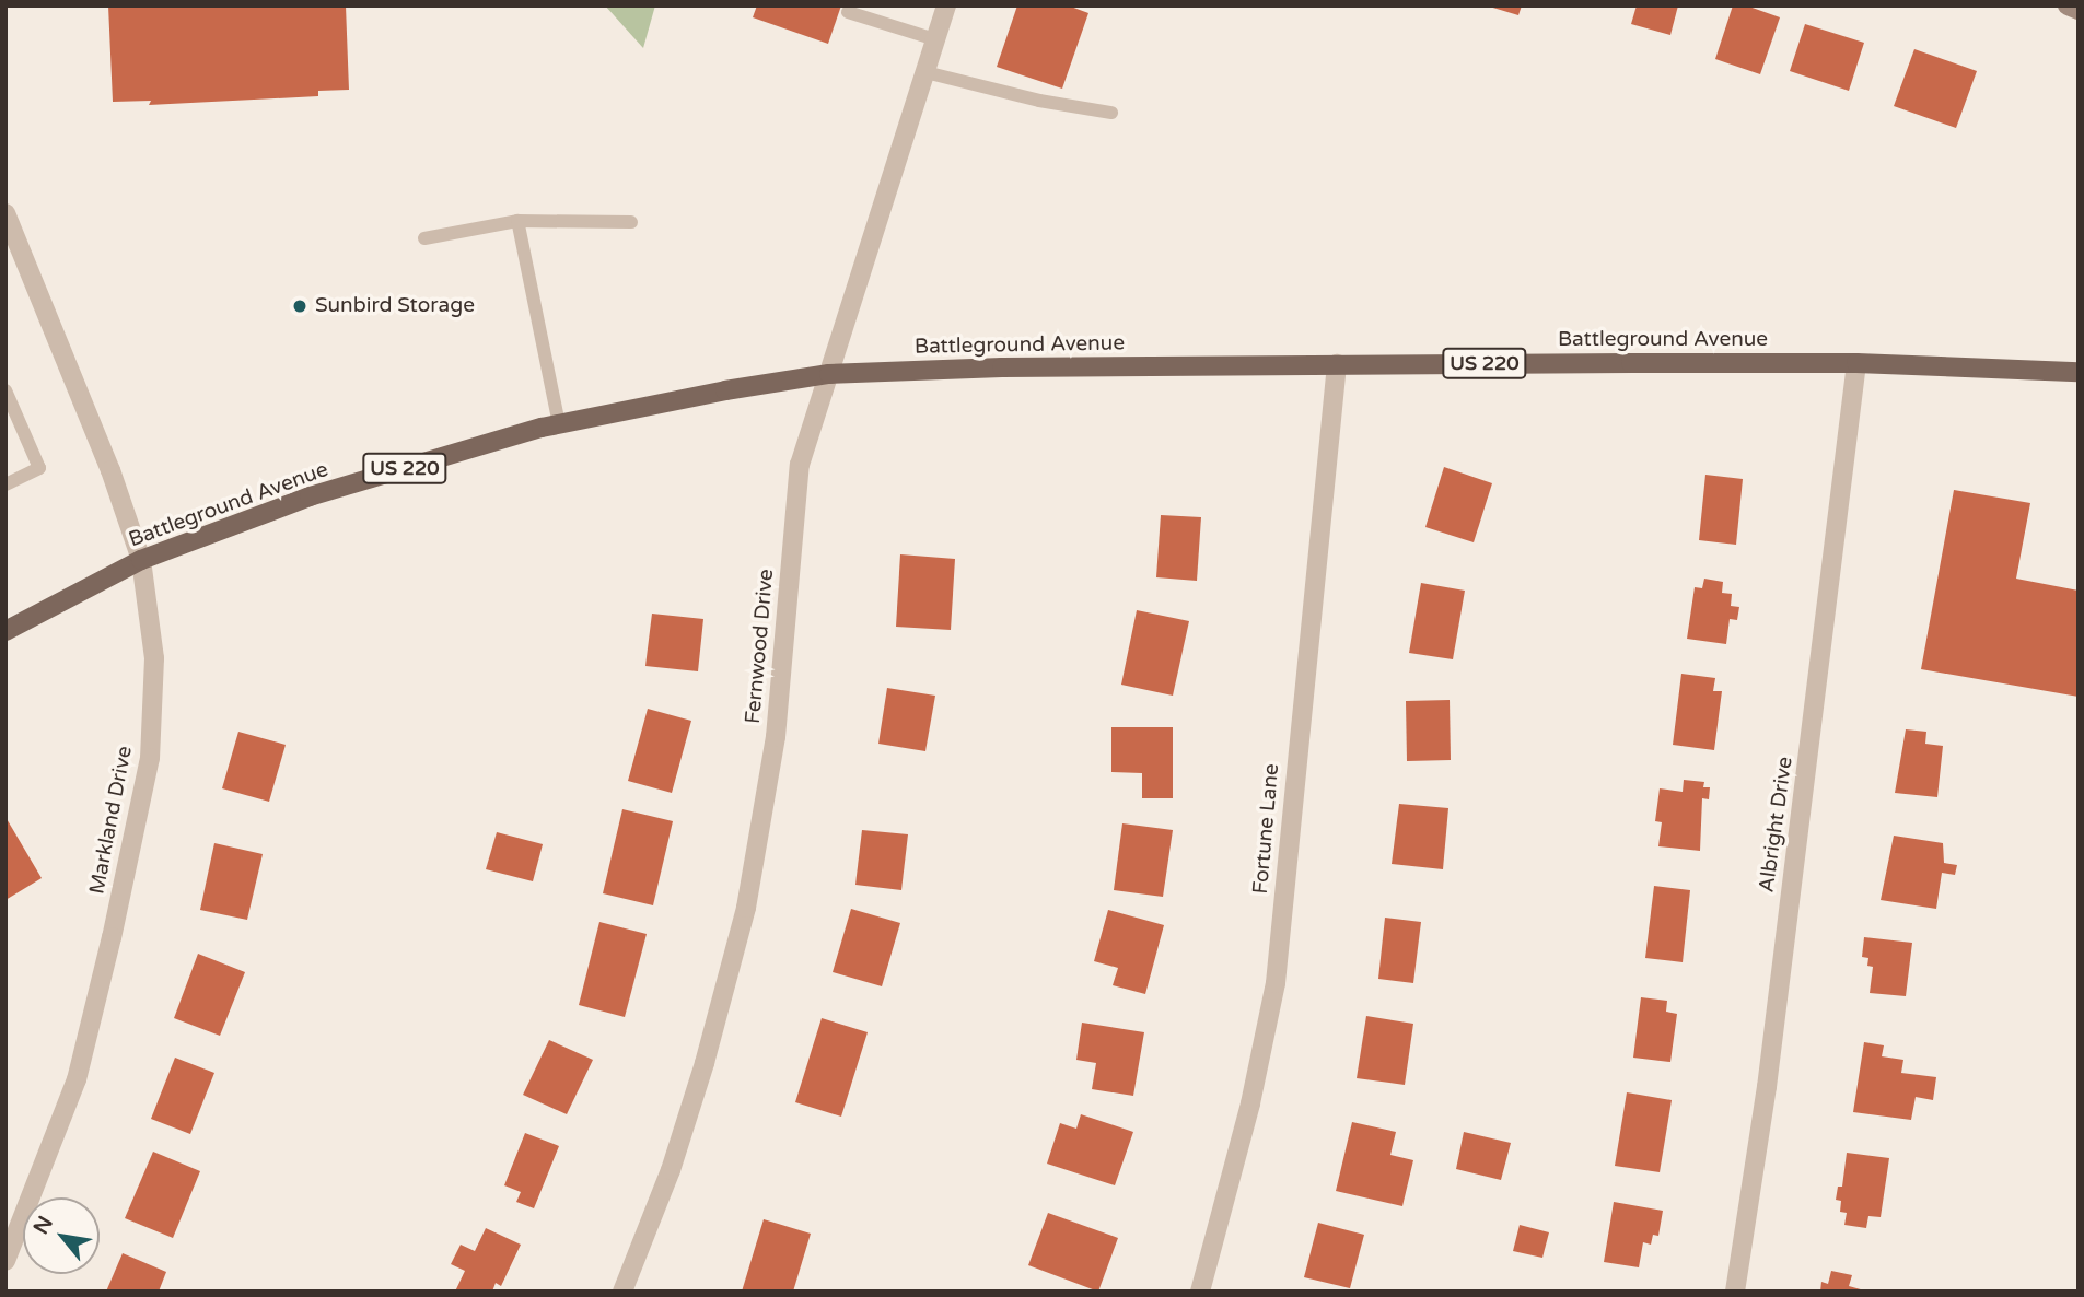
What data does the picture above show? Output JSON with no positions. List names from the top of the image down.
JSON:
{
  "streets": {
    "main road": ["Battleground Avenue", "US 220"],
    "street": [
      "Fernwood Drive",
      "Markland Drive",
      "Albright Drive",
      "Fortune Lane"
    ]
  },
  "crossings": [
    ["Battleground Avenue", "Fernwood Drive"],
    ["Battleground Avenue", "Markland Drive"],
    ["Battleground Avenue", "Albright Drive"],
    ["Battleground Avenue", "Fortune Lane"]
  ],
  "places": ["Sunbird Storage"],
  "north": "top left"
}
